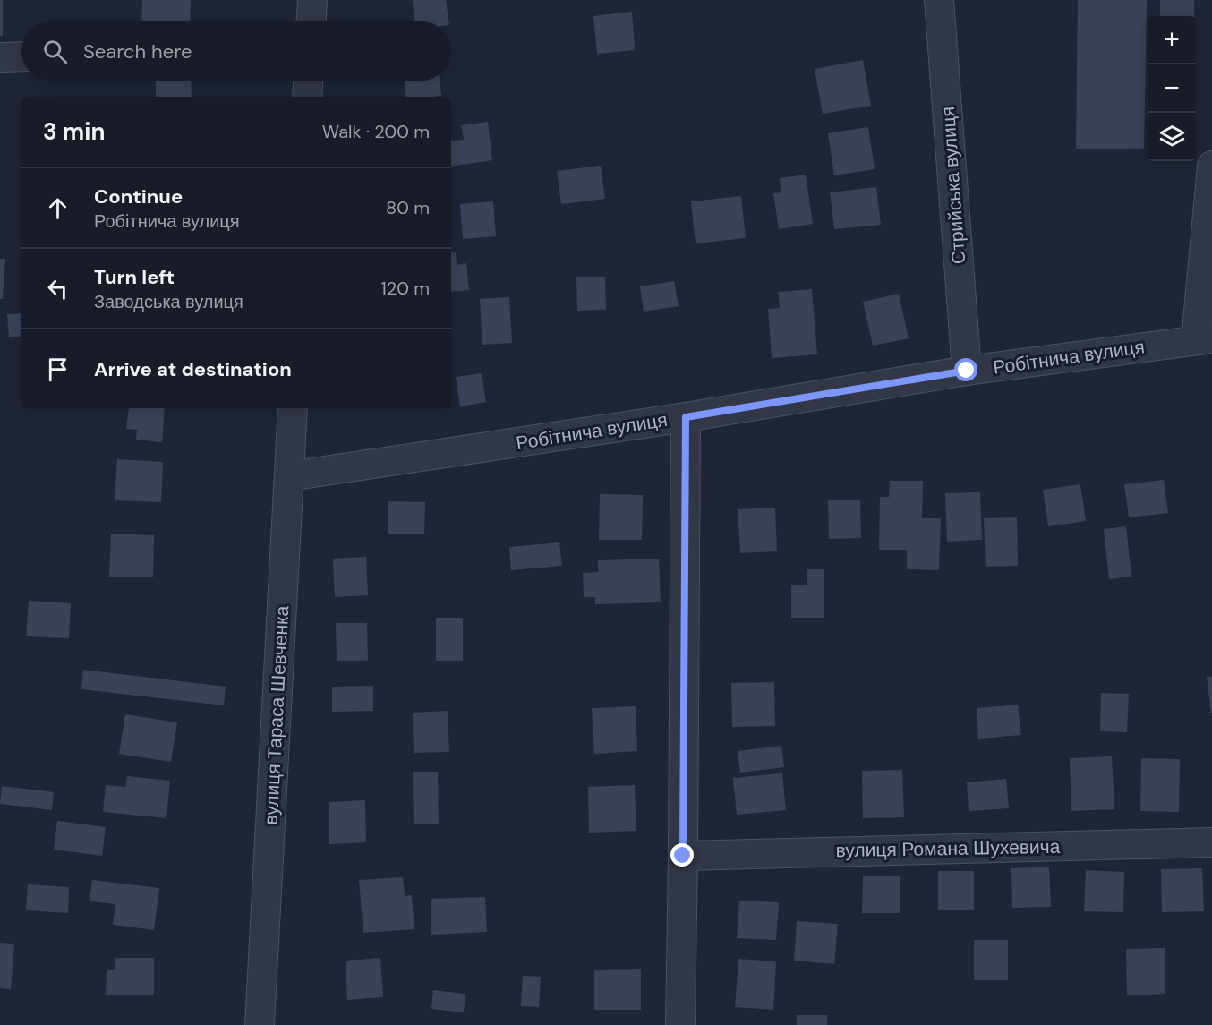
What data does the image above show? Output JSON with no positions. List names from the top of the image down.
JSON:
{
  "streets": {
    "street": [
      "Стрийська вулиця",
      "Робітнича вулиця",
      "вулиця Тараса Шевченка",
      "вулиця Романа Шухевича"
    ]
  },
  "crossings": [
    ["Стрийська вулиця", "Робітнича вулиця"],
    ["Робітнича вулиця", "вулиця Тараса Шевченка"]
  ],
  "page": {
    "map_buttons": ["+", "−"],
    "search": "Search here",
    "heading": ["3 min", "Walk · 200 m"],
    "list": [
      ["Continue", "Робітнича вулиця", "80 m"],
      ["Turn left", "Заводська вулиця", "120 m"],
      "Arrive at destination"
    ]
  }
}
